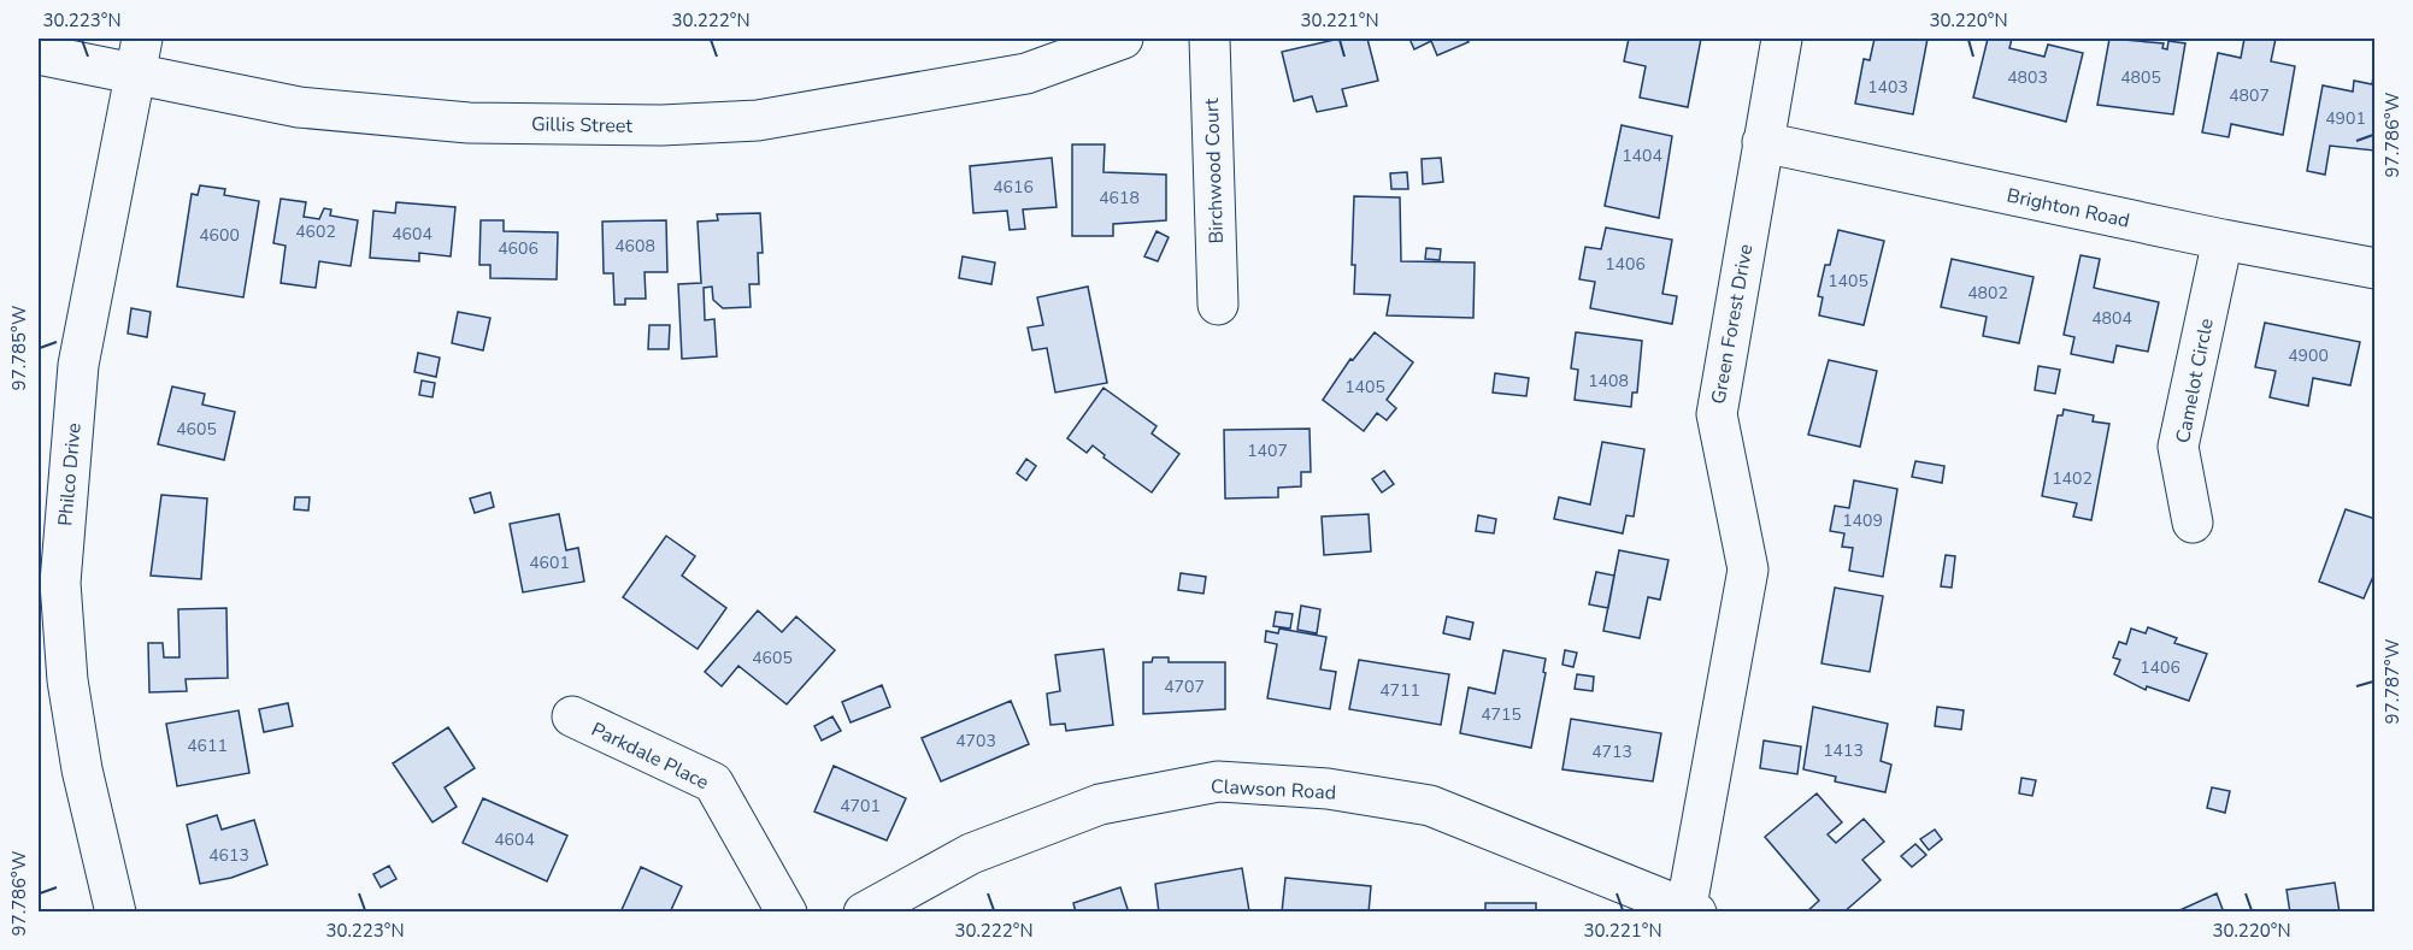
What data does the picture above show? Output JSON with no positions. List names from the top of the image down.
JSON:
{
  "streets": {
    "street": [
      "Gillis Street",
      "Birchwood Court",
      "Brighton Road",
      "Green Forest Drive",
      "Camelot Circle",
      "Philco Drive",
      "Parkdale Place",
      "Clawson Road"
    ]
  },
  "crossings": [
    ["Gillis Street", "Philco Drive"],
    ["Brighton Road", "Green Forest Drive"],
    ["Brighton Road", "Camelot Circle"],
    ["Green Forest Drive", "Clawson Road"]
  ],
  "house_numbers": [
    "4803",
    "4805",
    "1403",
    "4807",
    "4901",
    "1404",
    "4616",
    "4618",
    "4602",
    "4604",
    "4600",
    "4608",
    "4606",
    "1406",
    "1405",
    "4802",
    "4804",
    "4900",
    "1408",
    "1405",
    "4605",
    "1407",
    "1402",
    "1409",
    "4601",
    "4605",
    "1406",
    "4707",
    "4711",
    "4715",
    "4703",
    "4611",
    "1413",
    "4713",
    "4701",
    "4604",
    "4613"
  ],
  "coordinates": [
    "30.223°N",
    "30.222°N",
    "30.221°N",
    "30.220°N",
    "97.786°W",
    "97.785°W",
    "97.787°W"
  ]
}
